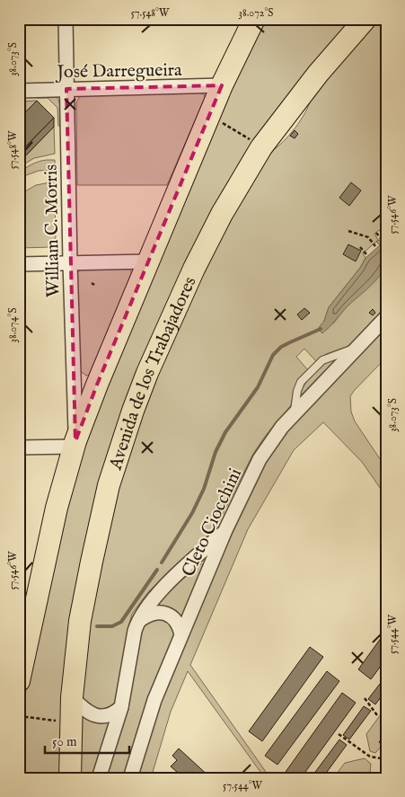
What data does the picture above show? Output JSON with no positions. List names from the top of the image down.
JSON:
{
  "streets": {
    "main road": ["Avenida de los Trabajadores"],
    "street": ["José Darregueira", "William C. Morris", "Cleto Ciocchini"]
  },
  "crossings": [
    ["José Darregueira", "William C. Morris"]
  ],
  "scale_bar": "50 m",
  "coordinates": [
    "57.548°W",
    "38.072°S",
    "38.073°S",
    "57.546°W",
    "38.074°S",
    "57.544°W"
  ]
}
